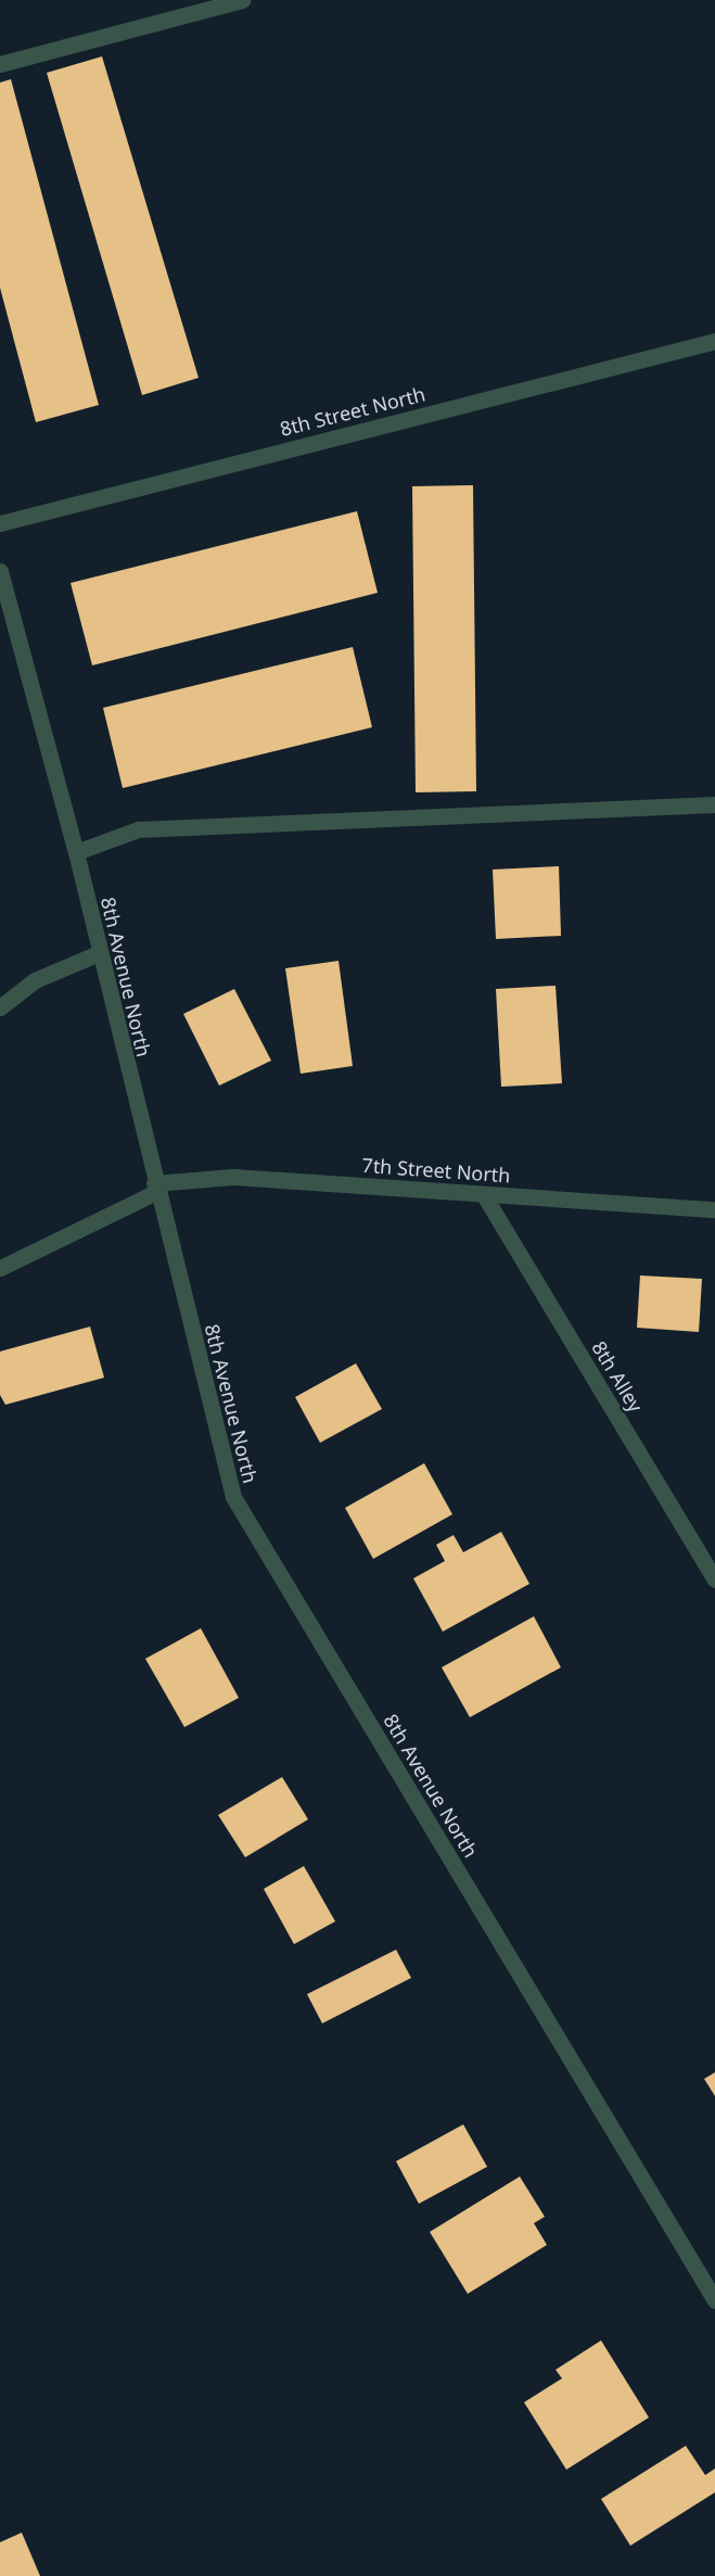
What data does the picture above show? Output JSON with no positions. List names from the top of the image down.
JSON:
{
  "streets": {
    "street": [
      "8th Street North",
      "8th Avenue North",
      "7th Street North",
      "8th Alley"
    ]
  },
  "crossings": [
    ["8th Avenue North", "7th Street North"],
    ["7th Street North", "8th Alley"]
  ]
}
